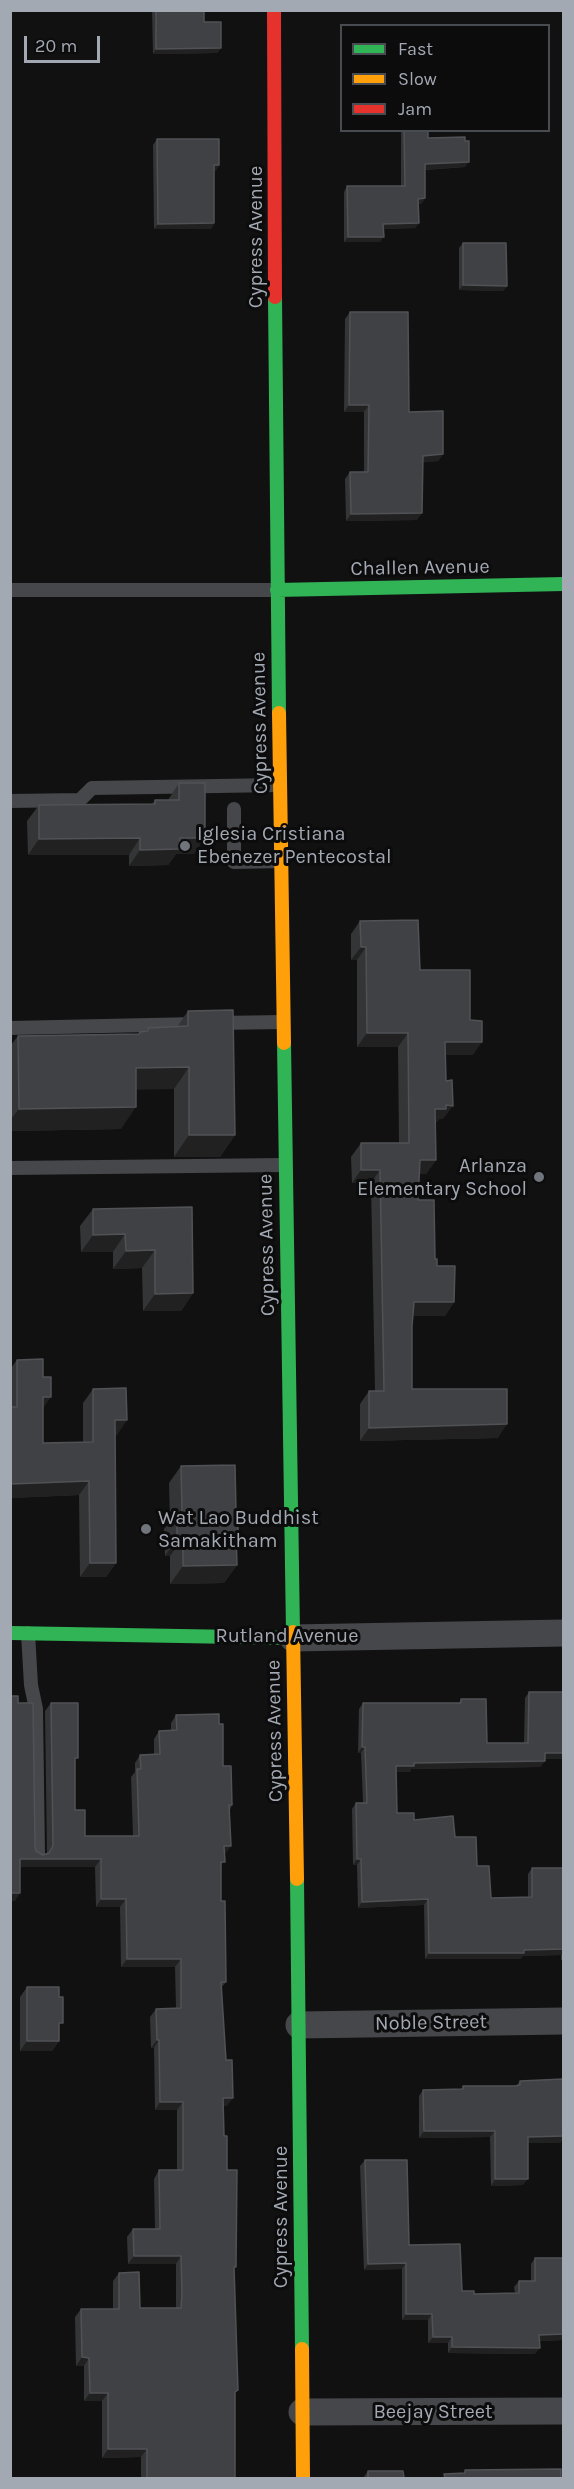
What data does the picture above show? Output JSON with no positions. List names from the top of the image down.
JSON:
{
  "streets": {
    "street": [
      "Cypress Avenue",
      "Challen Avenue",
      "Rutland Avenue",
      "Noble Street",
      "Beejay Street"
    ]
  },
  "crossings": [
    ["Cypress Avenue", "Challen Avenue"],
    ["Cypress Avenue", "Rutland Avenue"],
    ["Cypress Avenue", "Noble Street"],
    ["Cypress Avenue", "Beejay Street"]
  ],
  "places": ["Iglesia Cristiana Ebenezer Pentecostal", "Arlanza Elementary School", "Wat Lao Buddhist Samakitham"],
  "legend": ["Fast", "Slow", "Jam"],
  "scale_bar": "20 m"
}
